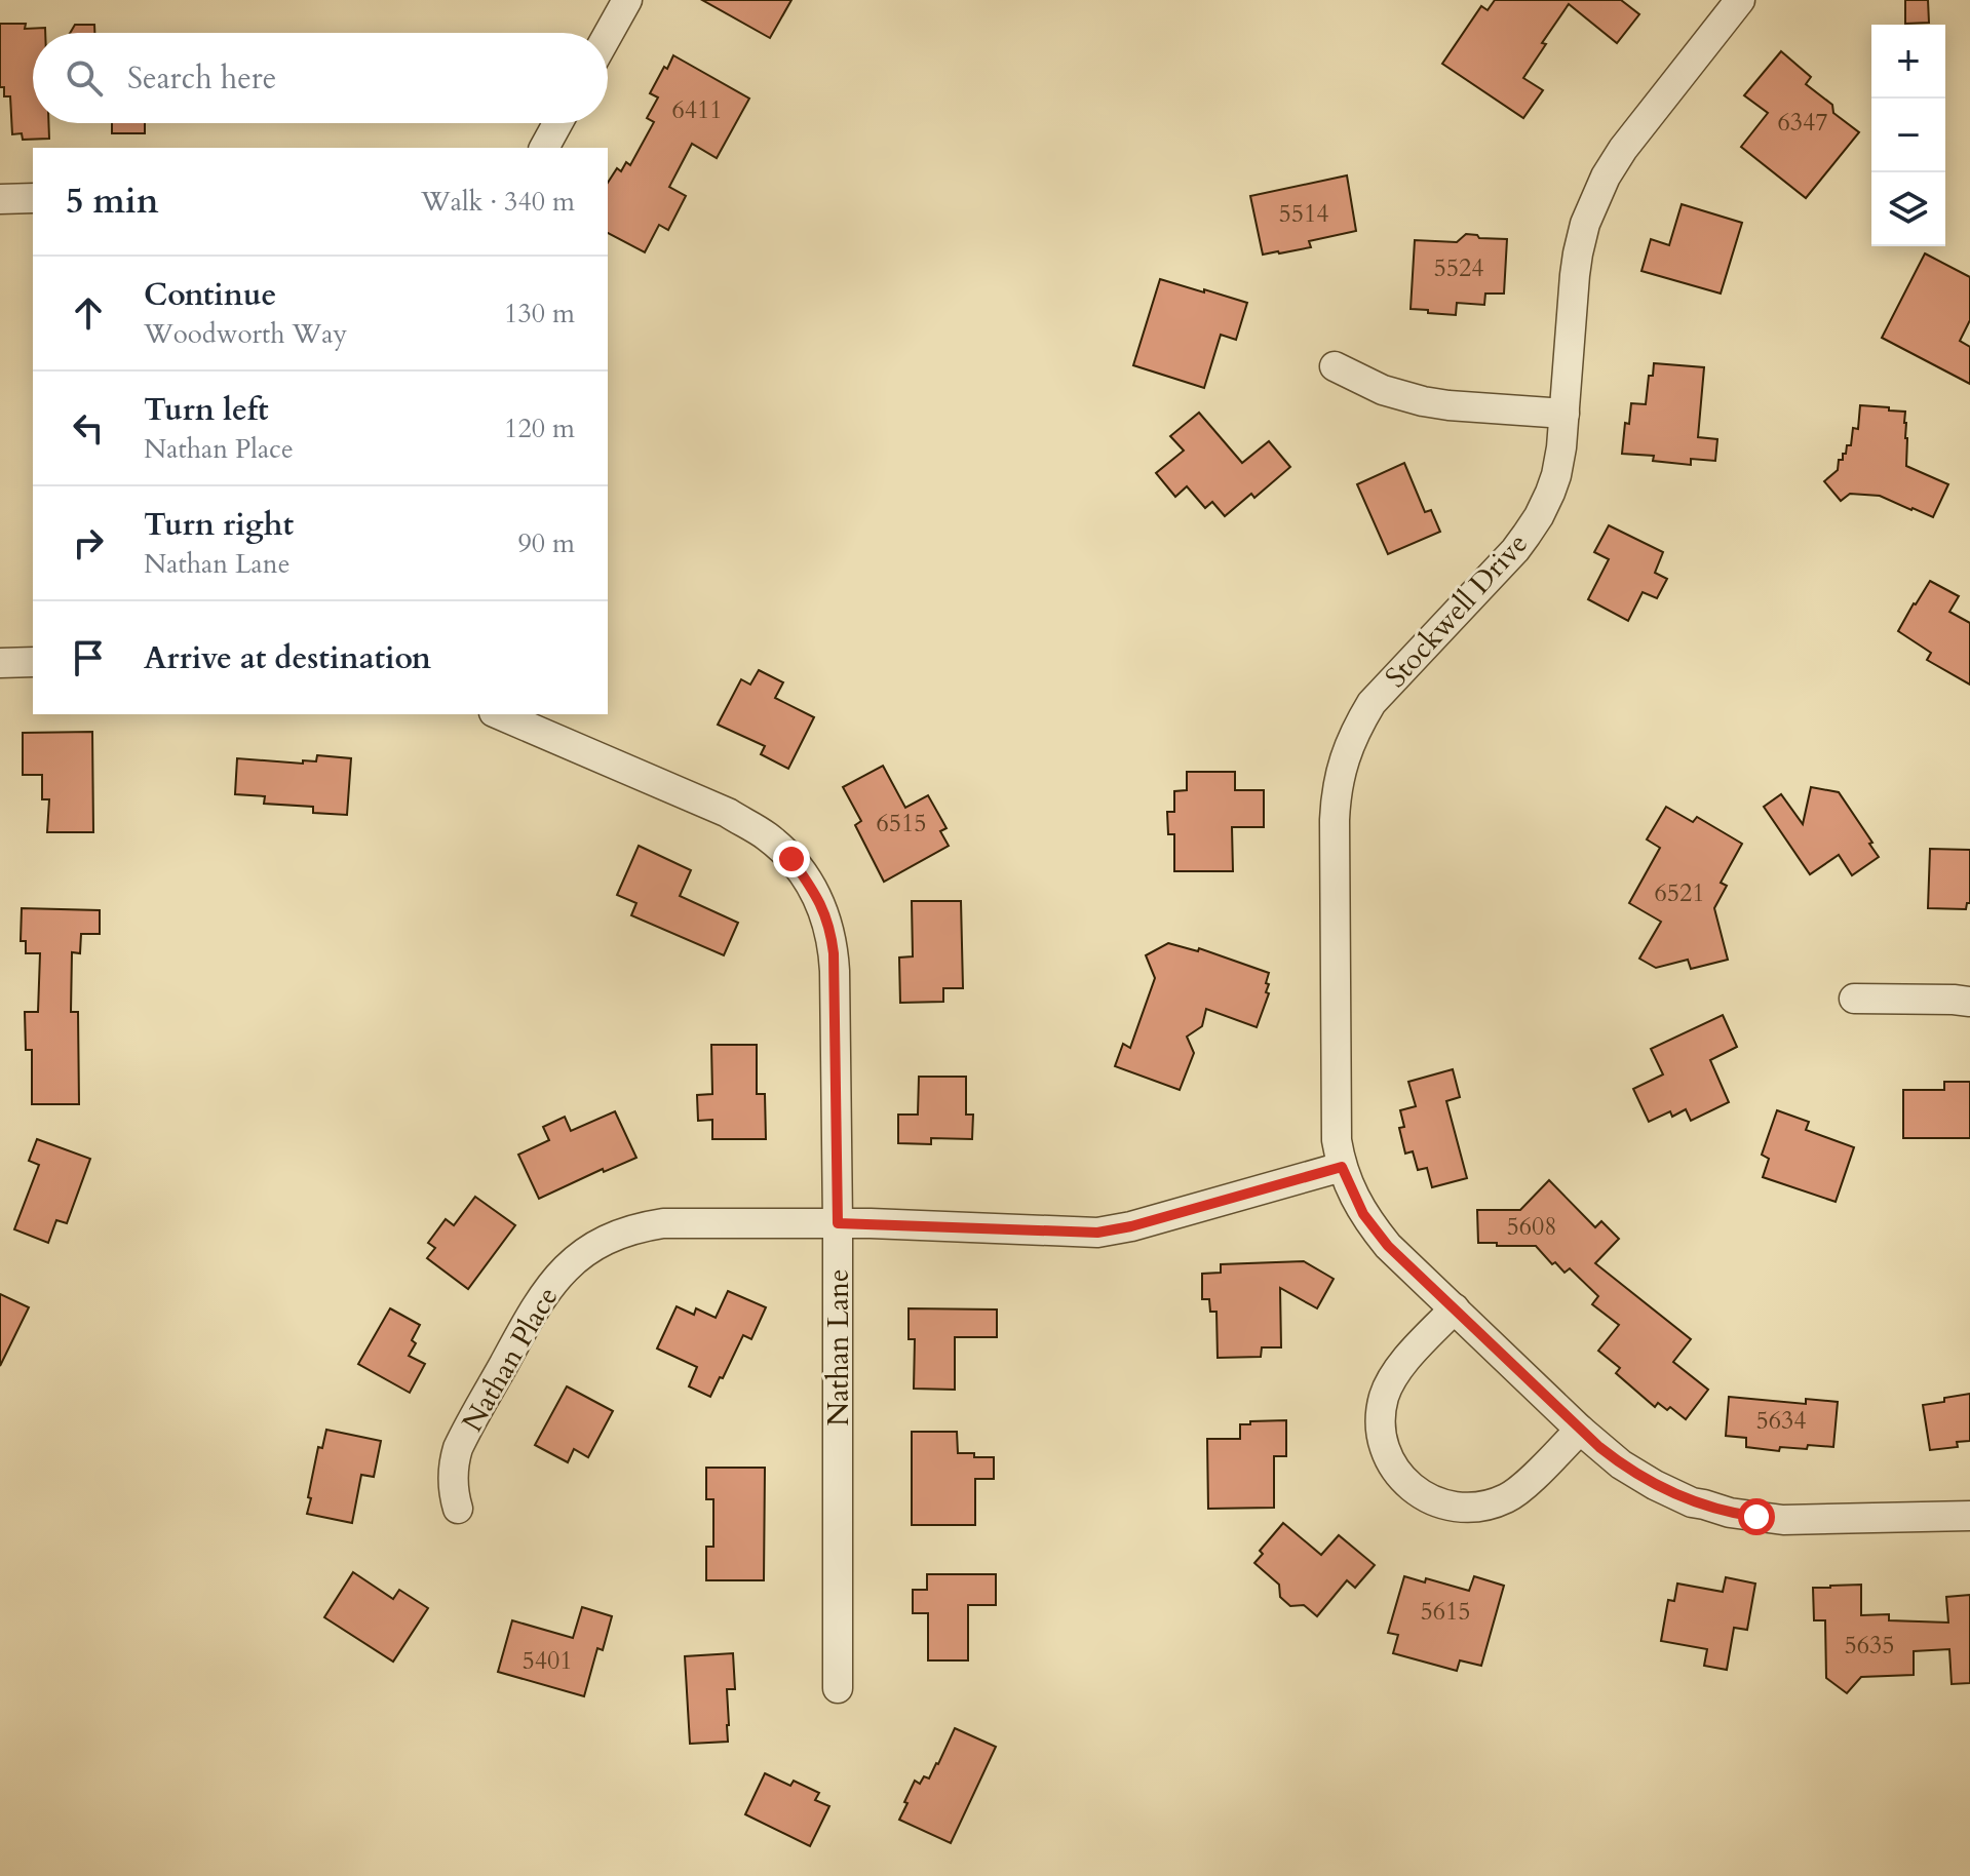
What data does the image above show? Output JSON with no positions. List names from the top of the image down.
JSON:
{
  "streets": {
    "street": ["Stockwell Drive", "Nathan Lane", "Nathan Place"]
  },
  "crossings": [
    ["Stockwell Drive", "Nathan Place"],
    ["Nathan Lane", "Nathan Place"]
  ],
  "house_numbers": [
    "6411",
    "6347",
    "5514",
    "5524",
    "6515",
    "6521",
    "5608",
    "5634",
    "5615",
    "5635",
    "5401"
  ],
  "page": {
    "map_buttons": ["+", "−"],
    "search": "Search here",
    "heading": ["5 min", "Walk · 340 m"],
    "list": [
      ["Continue", "Woodworth Way", "130 m"],
      ["Turn left", "Nathan Place", "120 m"],
      ["Turn right", "Nathan Lane", "90 m"],
      "Arrive at destination"
    ]
  }
}
